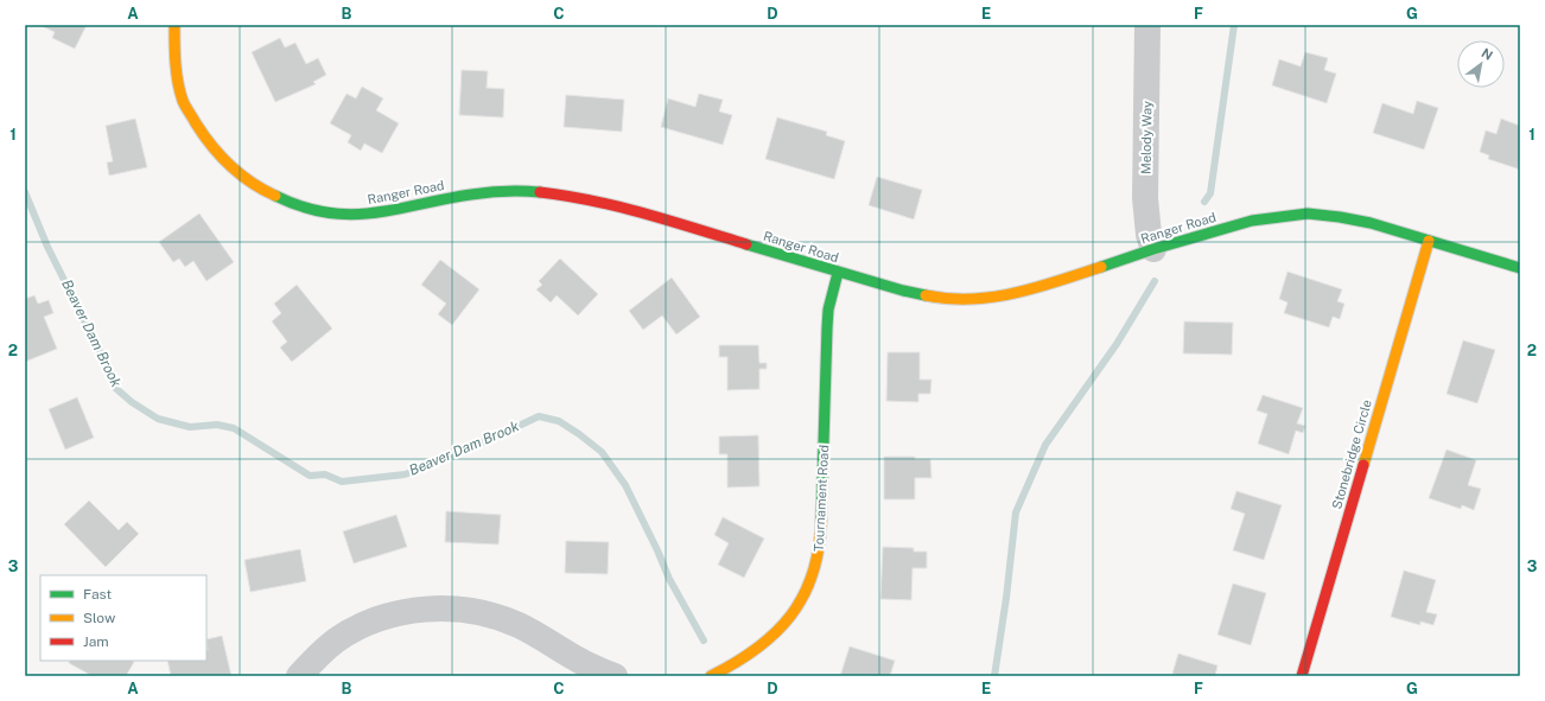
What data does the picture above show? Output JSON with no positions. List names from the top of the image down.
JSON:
{
  "streets": {
    "street": [
      "Melody Way",
      "Ranger Road",
      "Stonebridge Circle",
      "Tournament Road"
    ]
  },
  "crossings": [
    ["Melody Way", "Ranger Road"],
    ["Ranger Road", "Stonebridge Circle"],
    ["Ranger Road", "Tournament Road"]
  ],
  "water": ["Beaver Dam Brook"],
  "legend": ["Fast", "Slow", "Jam"],
  "north": "top right",
  "grid": {
    "columns": [
      "A",
      "B",
      "C",
      "D",
      "E",
      "F",
      "G"
    ],
    "rows": ["1", "2", "3"]
  }
}
